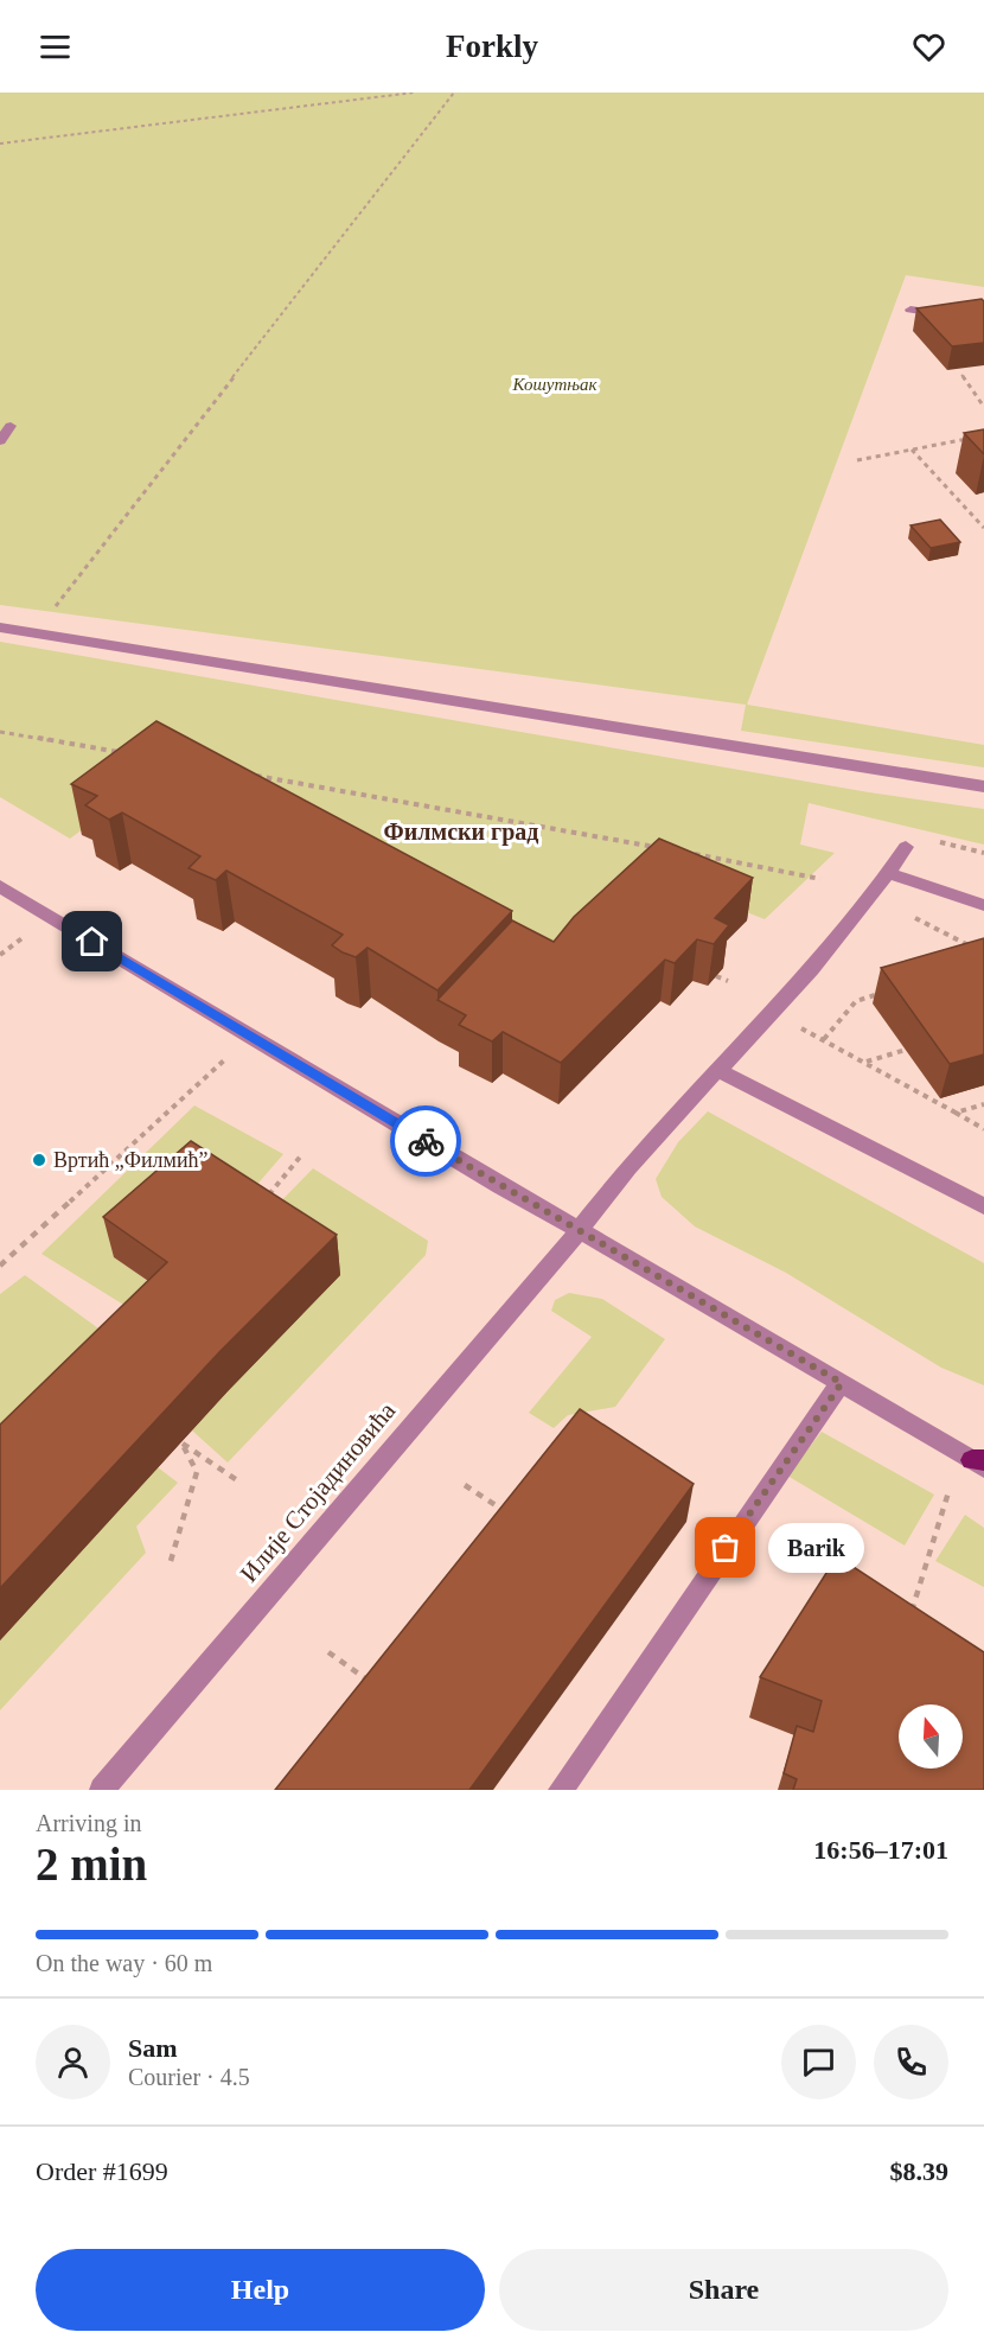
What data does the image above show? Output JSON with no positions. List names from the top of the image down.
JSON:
{
  "streets": {
    "street": ["Илије Стојадиновића"]
  },
  "districts": ["Филмски град"],
  "parks": ["Кошутњак"],
  "places": ["Вртић „Филмић”", "Barik"],
  "north": "top",
  "page": {
    "header": "Forkly",
    "bubble": "Barik",
    "heading": ["2 min", "Arriving in", "16:56–17:01"],
    "panel": [
      "Sam",
      "Courier · 4.5",
      "Order #1699",
      "$8.39"
    ],
    "bar": "On the way · 60 m",
    "buttons": ["Help", "Share"]
  }
}
